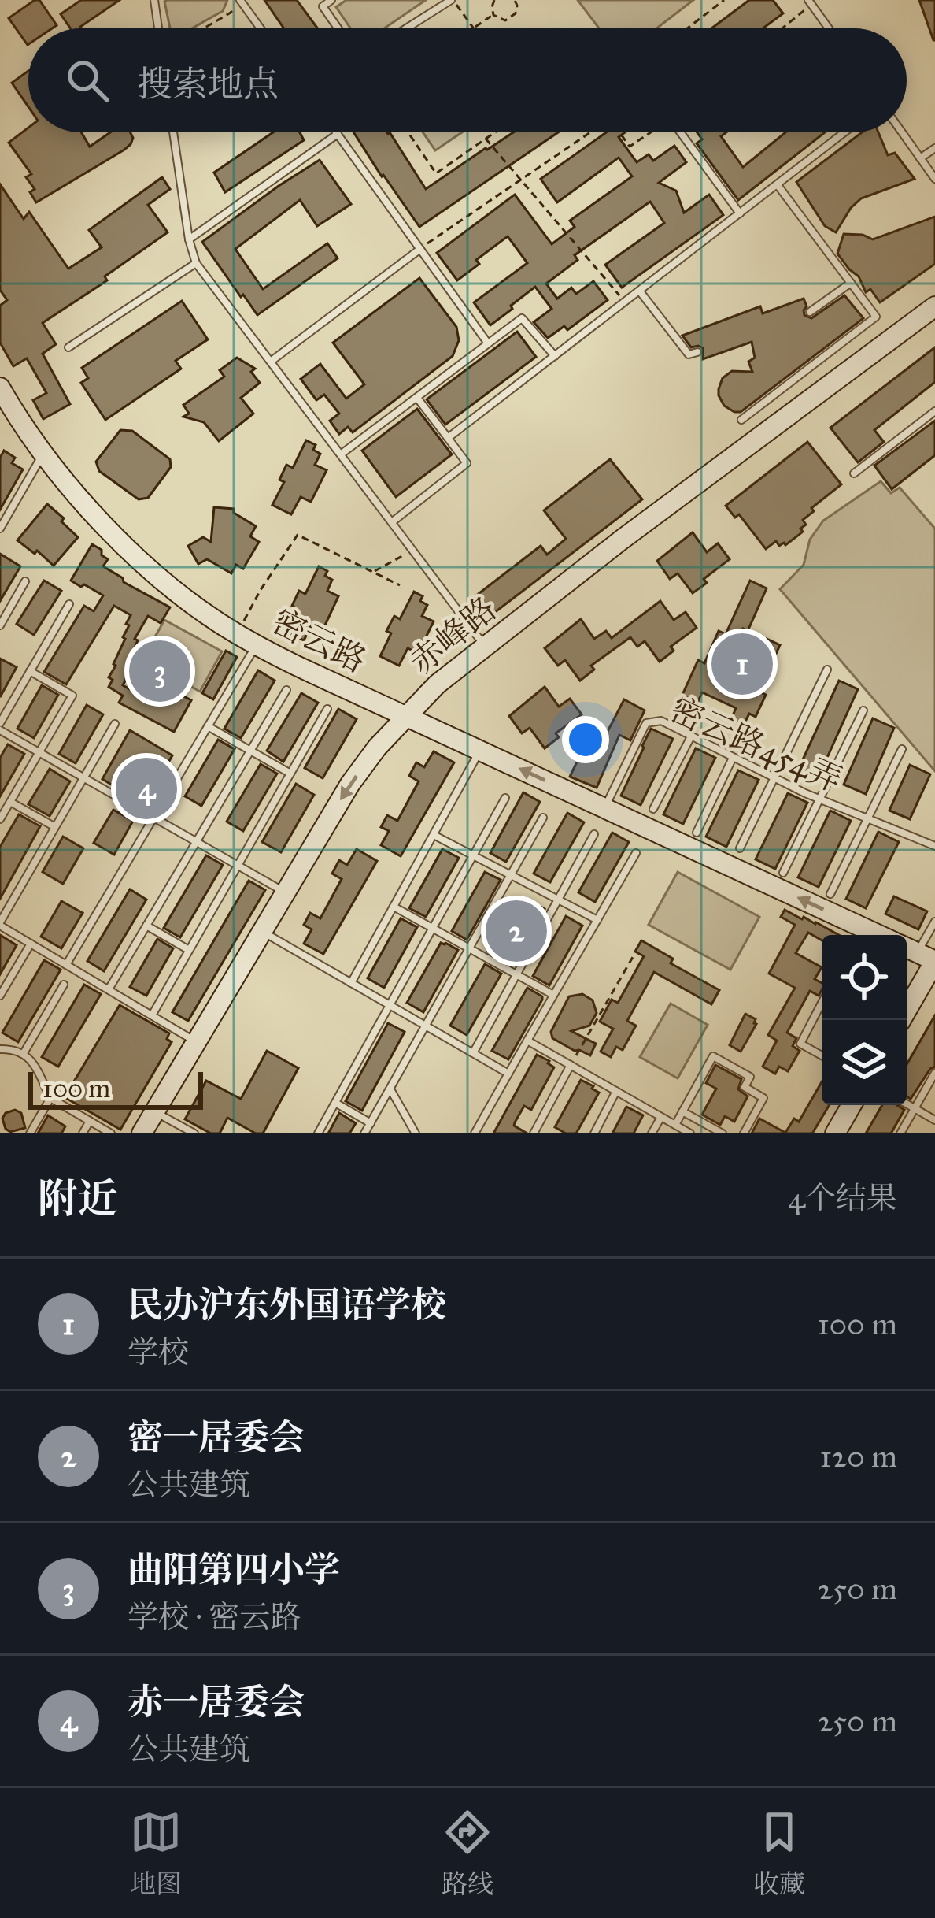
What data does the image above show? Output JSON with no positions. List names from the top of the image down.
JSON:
{
  "streets": {
    "street": ["赤峰路", "密云路"],
    "lane": ["密云路454弄"]
  },
  "crossings": [
    ["赤峰路", "密云路"],
    ["密云路", "密云路454弄"]
  ],
  "one_way": ["密云路"],
  "scale_bar": "100 m",
  "page": {
    "search": "搜索地点",
    "pins": [
      "1",
      "3",
      "4",
      "2"
    ],
    "scale": "100 m",
    "heading": ["附近", "4个结果"],
    "list": [
      {
        "mark": "1",
        "name": "民办沪东外国语学校",
        "note": "学校",
        "value": "100 m"
      },
      {
        "mark": "2",
        "name": "密一居委会",
        "note": "公共建筑",
        "value": "120 m"
      },
      {
        "mark": "3",
        "name": "曲阳第四小学",
        "note": "学校 · 密云路",
        "value": "250 m"
      },
      {
        "mark": "4",
        "name": "赤一居委会",
        "note": "公共建筑",
        "value": "250 m"
      }
    ],
    "nav": ["地图", "路线", "收藏"]
  }
}
